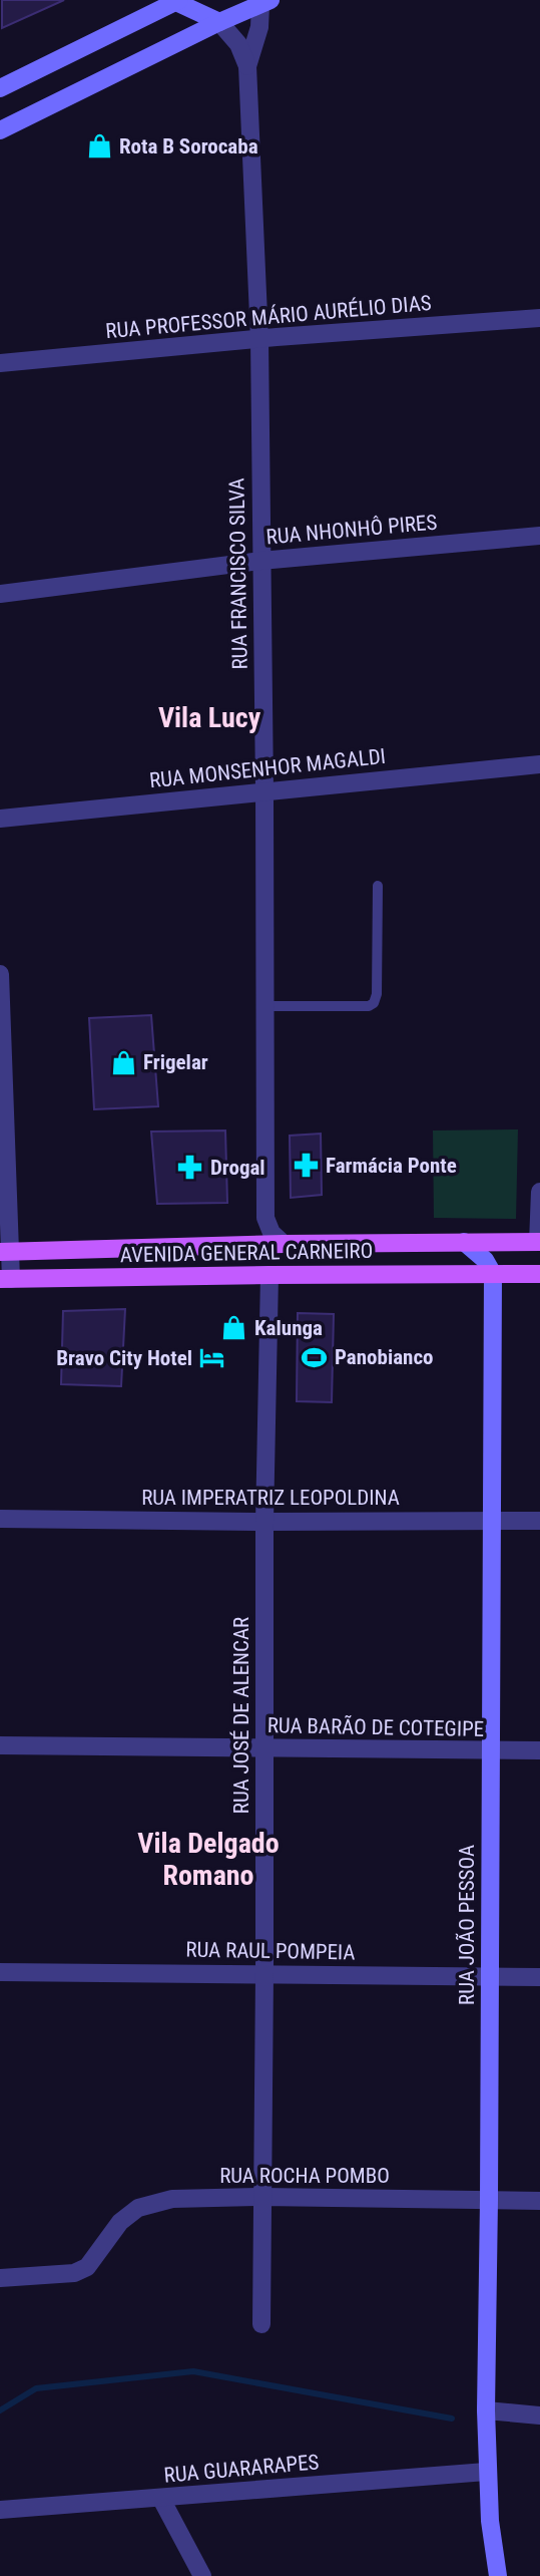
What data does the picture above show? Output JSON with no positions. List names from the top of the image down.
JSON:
{
  "streets": {
    "main road": ["AVENIDA GENERAL CARNEIRO", "RUA JOÃO PESSOA"],
    "street": [
      "RUA PROFESSOR MÁRIO AURÉLIO DIAS",
      "RUA NHONHÔ PIRES",
      "RUA FRANCISCO SILVA",
      "RUA MONSENHOR MAGALDI",
      "RUA IMPERATRIZ LEOPOLDINA",
      "RUA JOSÉ DE ALENCAR",
      "RUA BARÃO DE COTEGIPE",
      "RUA RAUL POMPEIA",
      "RUA ROCHA POMBO",
      "RUA GUARARAPES"
    ]
  },
  "crossings": [
    ["RUA PROFESSOR MÁRIO AURÉLIO DIAS", "RUA FRANCISCO SILVA"],
    ["RUA NHONHÔ PIRES", "RUA FRANCISCO SILVA"],
    ["RUA FRANCISCO SILVA", "RUA MONSENHOR MAGALDI"],
    ["RUA FRANCISCO SILVA", "AVENIDA GENERAL CARNEIRO"],
    ["AVENIDA GENERAL CARNEIRO", "RUA JOSÉ DE ALENCAR"],
    ["AVENIDA GENERAL CARNEIRO", "RUA JOÃO PESSOA"],
    ["RUA IMPERATRIZ LEOPOLDINA", "RUA JOSÉ DE ALENCAR"],
    ["RUA IMPERATRIZ LEOPOLDINA", "RUA JOÃO PESSOA"],
    ["RUA JOSÉ DE ALENCAR", "RUA BARÃO DE COTEGIPE"],
    ["RUA JOSÉ DE ALENCAR", "RUA RAUL POMPEIA"],
    ["RUA JOSÉ DE ALENCAR", "RUA ROCHA POMBO"],
    ["RUA BARÃO DE COTEGIPE", "RUA JOÃO PESSOA"],
    ["RUA JOÃO PESSOA", "RUA RAUL POMPEIA"],
    ["RUA JOÃO PESSOA", "RUA ROCHA POMBO"],
    ["RUA JOÃO PESSOA", "RUA GUARARAPES"]
  ],
  "districts": ["Vila Lucy", "Vila Delgado Romano"],
  "places": {
    "shop": ["Rota B Sorocaba", "Frigelar", "Kalunga"],
    "pharmacy": ["Farmácia Ponte", "Drogal"],
    "sports": ["Panobianco"],
    "hotel": ["Bravo City Hotel"]
  }
}
